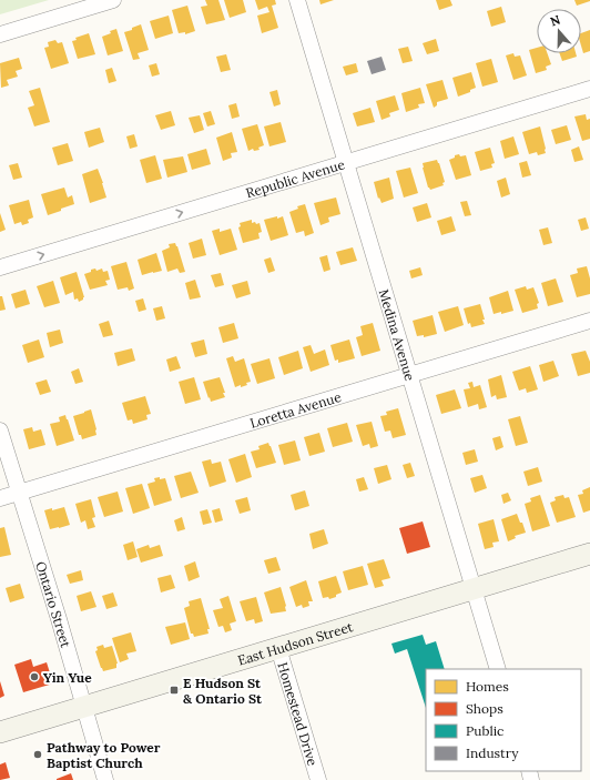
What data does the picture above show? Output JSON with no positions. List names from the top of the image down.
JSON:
{
  "streets": {
    "main road": ["East Hudson Street"],
    "street": [
      "Republic Avenue",
      "Medina Avenue",
      "Loretta Avenue",
      "Ontario Street",
      "Homestead Drive"
    ]
  },
  "crossings": [
    ["Republic Avenue", "Medina Avenue"],
    ["Medina Avenue", "Loretta Avenue"],
    ["Medina Avenue", "East Hudson Street"],
    ["Loretta Avenue", "Ontario Street"],
    ["Ontario Street", "East Hudson Street"],
    ["East Hudson Street", "Homestead Drive"]
  ],
  "one_way": ["Republic Avenue"],
  "places": {
    "other": ["Yin Yue", "Pathway to Power Baptist Church"],
    "transit": ["E Hudson St & Ontario St"]
  },
  "legend": [
    "Homes",
    "Shops",
    "Public",
    "Industry"
  ],
  "north": "top"
}
